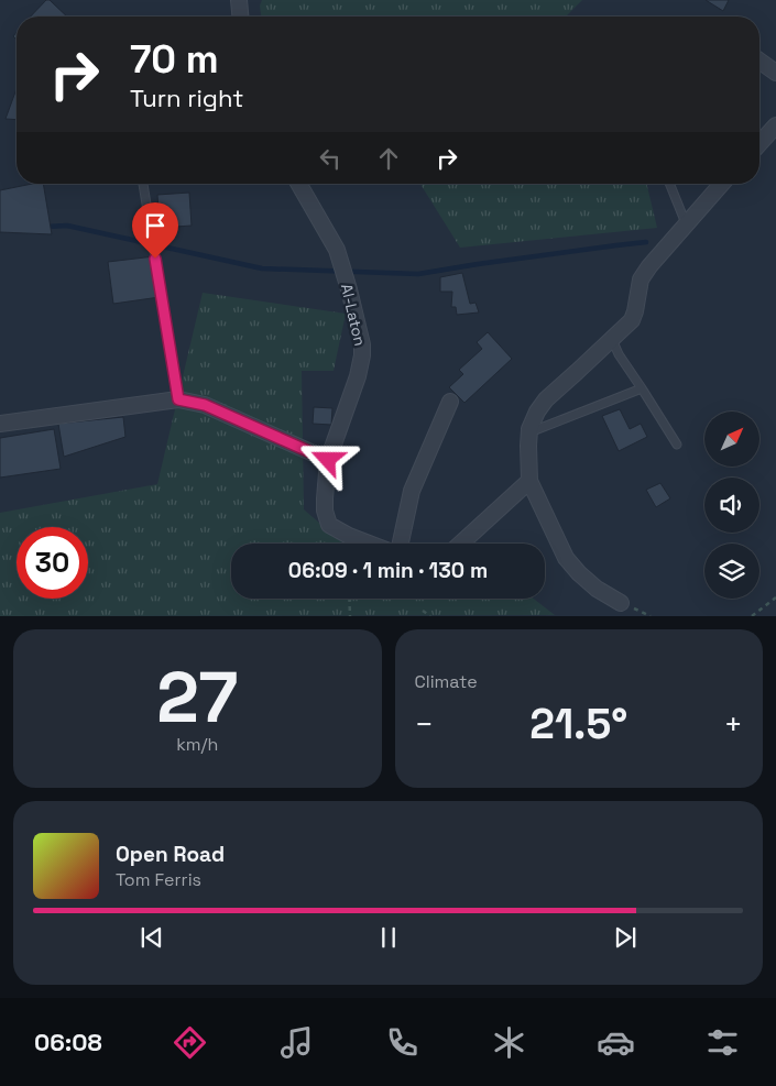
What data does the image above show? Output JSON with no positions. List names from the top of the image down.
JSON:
{
  "streets": {
    "street": ["Al-Laton"]
  },
  "north": "top right",
  "page": {
    "turn": ["70 m", "Turn right"],
    "limit": "30",
    "trip": "06:09 · 1 min · 130 m",
    "tile": [
      ["27", "km/h"],
      "Climate"
    ],
    "heat": ["−", "21.5°", "+"],
    "song": ["Open Road", "Tom Ferris"],
    "tabs": "06:08"
  }
}
